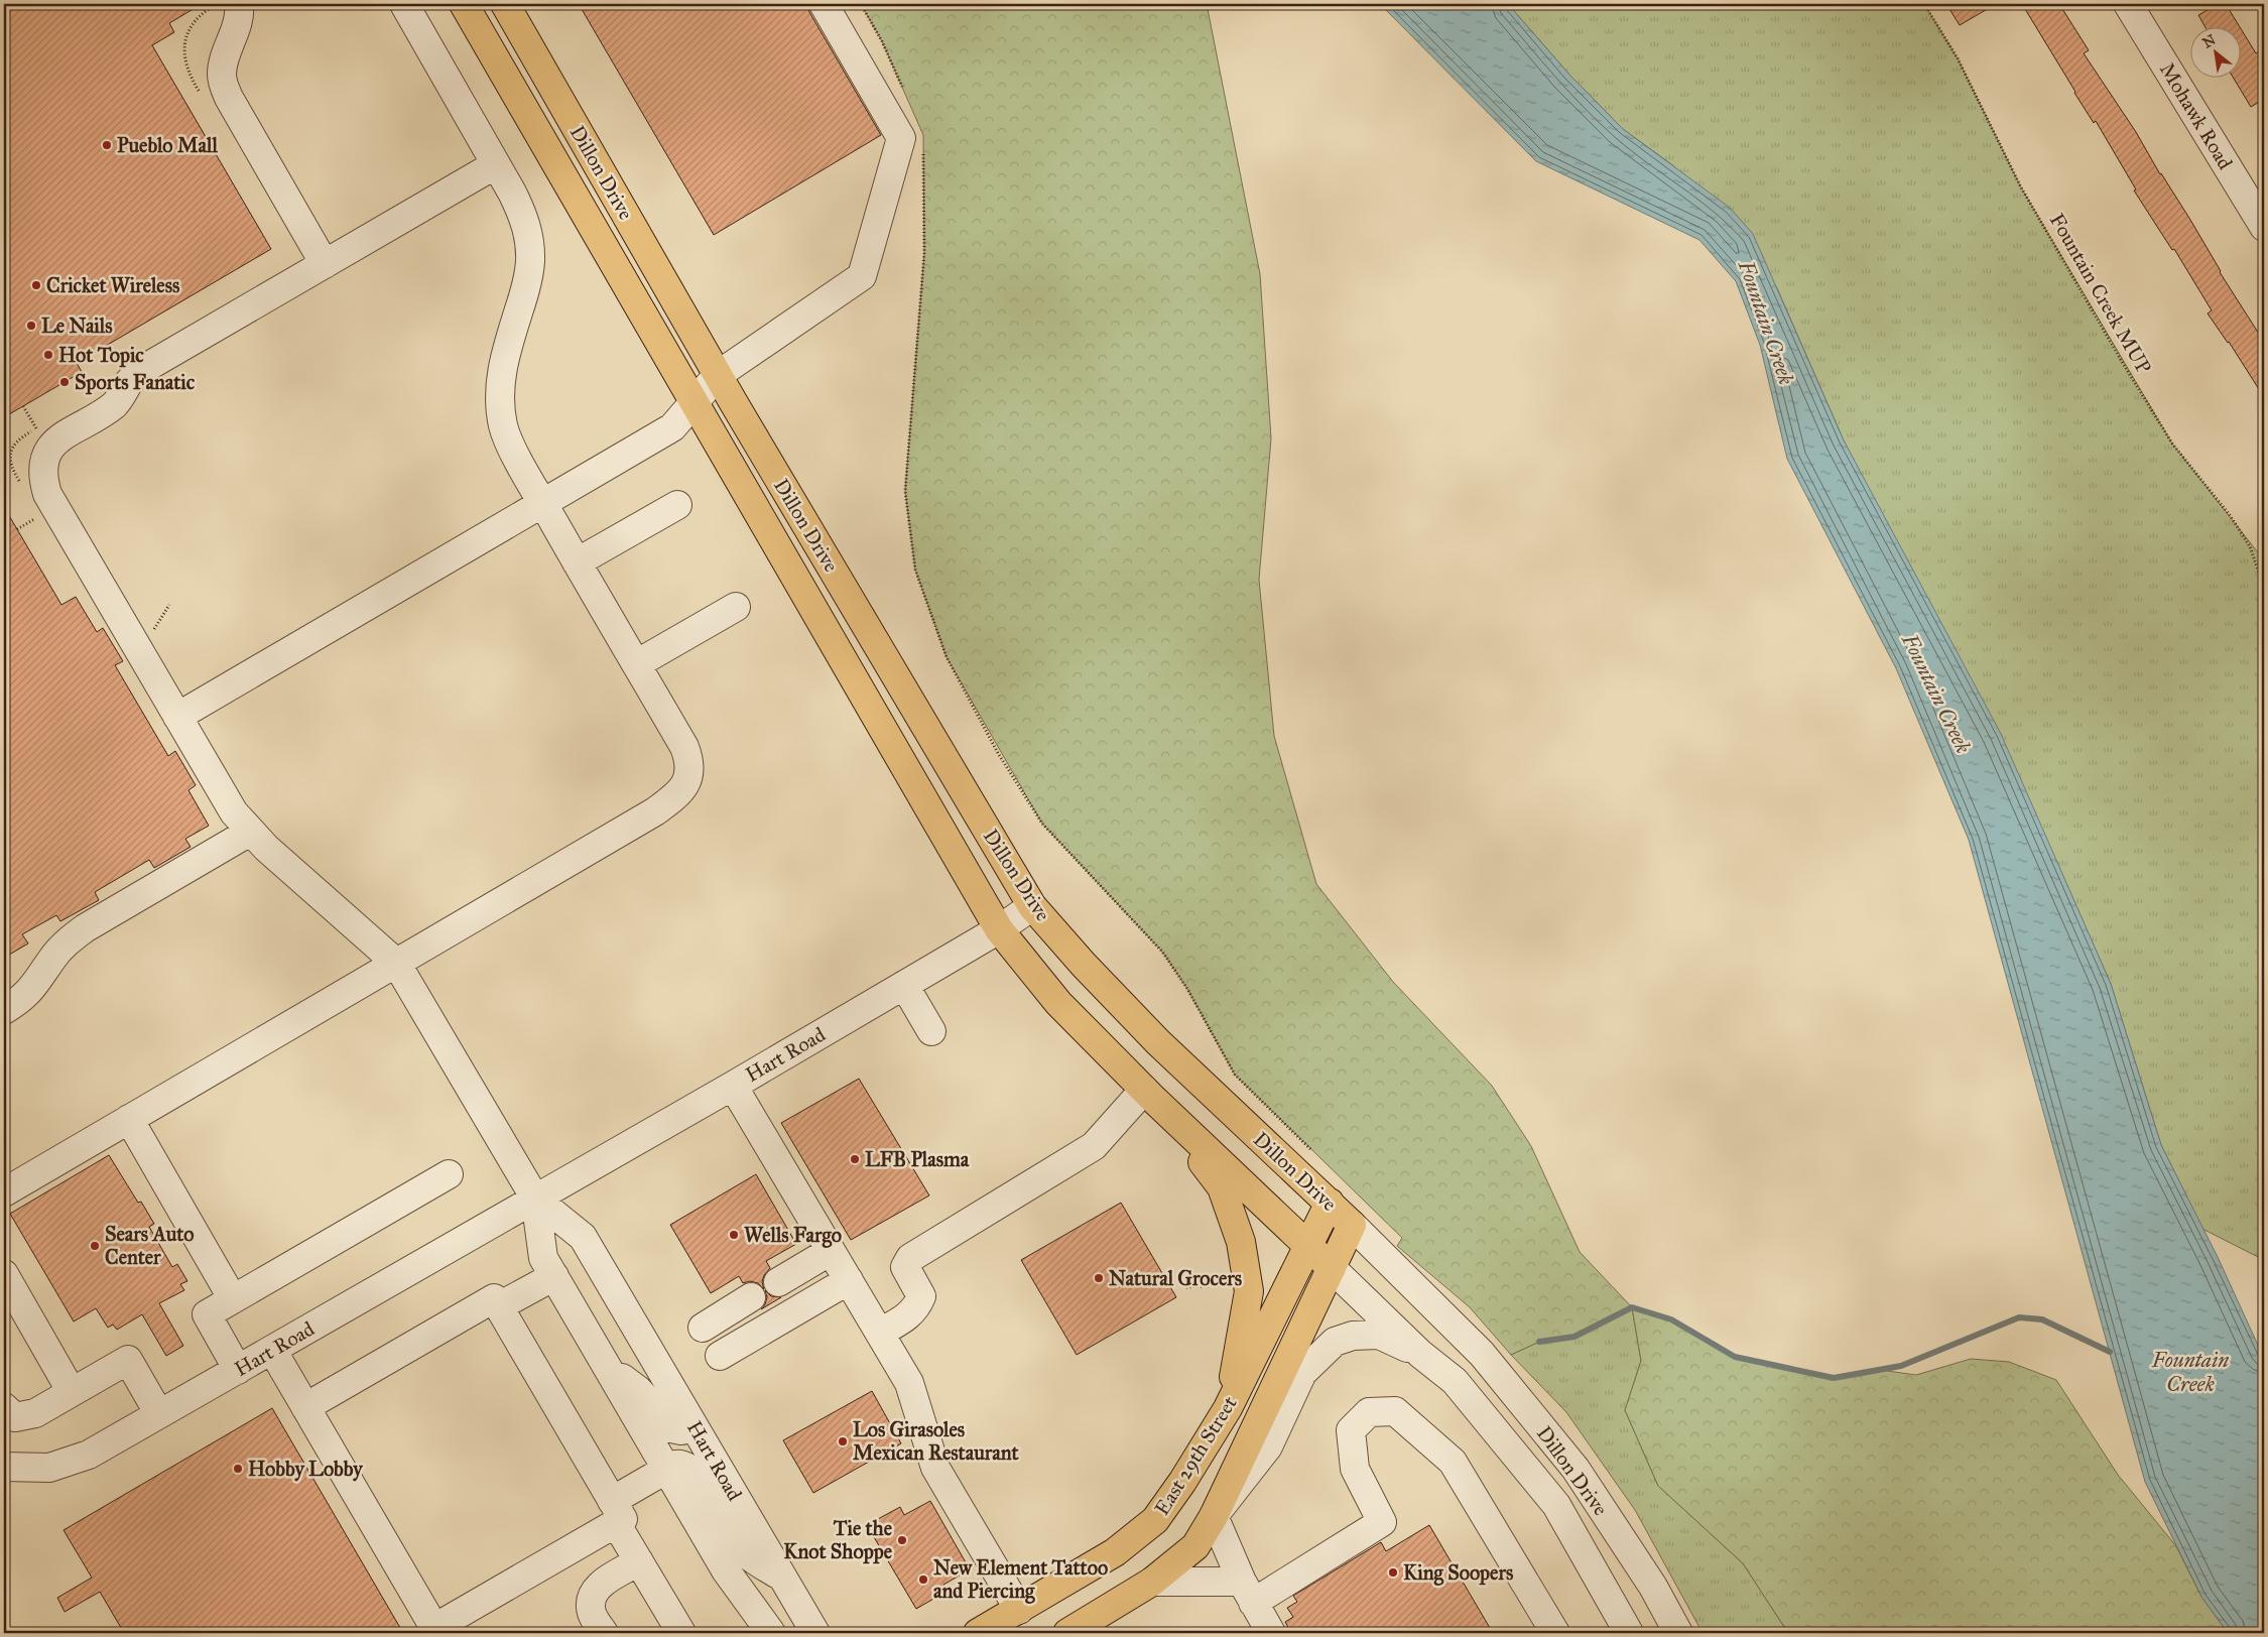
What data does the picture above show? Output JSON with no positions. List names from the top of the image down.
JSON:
{
  "streets": {
    "main road": ["Dillon Drive", "East 29th Street"],
    "street": ["Mohawk Road", "Hart Road"],
    "path": ["Fountain Creek MUP"]
  },
  "crossings": [
    ["Dillon Drive", "Hart Road"],
    ["Dillon Drive", "East 29th Street"]
  ],
  "water": ["Fountain Creek"],
  "places": [
    "Pueblo Mall",
    "Cricket Wireless",
    "Le Nails",
    "Hot Topic",
    "Sports Fanatic",
    "LFB Plasma",
    "Wells Fargo",
    "Sears Auto Center",
    "Natural Grocers",
    "Los Girasoles Mexican Restaurant",
    "Hobby Lobby",
    "Tie the Knot Shoppe",
    "King Soopers",
    "New Element Tattoo and Piercing"
  ],
  "north": "top left"
}
